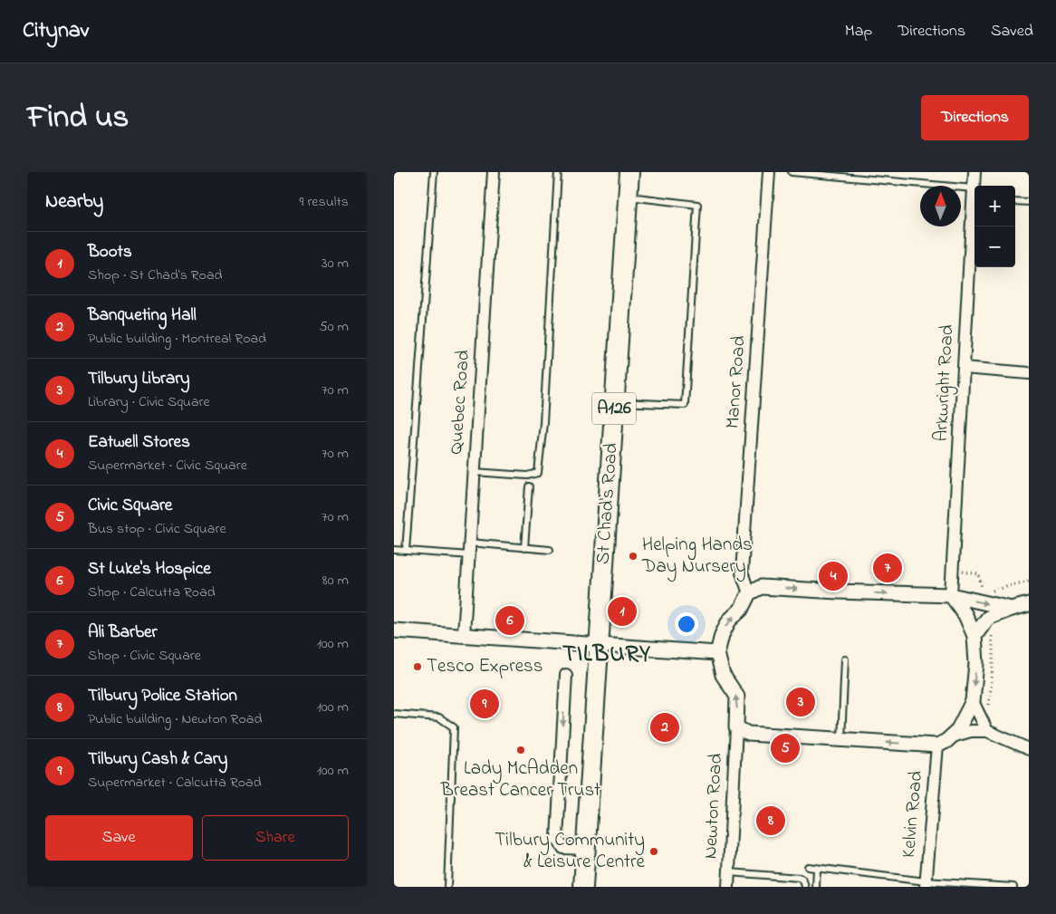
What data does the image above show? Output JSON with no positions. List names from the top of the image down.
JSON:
{
  "streets": {
    "main road": ["A126", "St Chad's Road"],
    "street": [
      "Manor Road",
      "Arkwright Road",
      "Quebec Road",
      "Newton Road",
      "Kelvin Road"
    ]
  },
  "crossings": [
    ["A126", "St Chad's Road"]
  ],
  "districts": ["TILBURY"],
  "places": [
    "Helping Hands Day Nursery",
    "Tesco Express",
    "Lady McAdden Breast Cancer Trust",
    "Tilbury Community & Leisure Centre"
  ],
  "north": "top",
  "page": {
    "header": "Citynav",
    "nav": ["Map", "Directions", "Saved"],
    "title": "Find us",
    "buttons": [
      "Directions",
      ["Save", "Share"]
    ],
    "heading": ["Nearby", "9 results"],
    "map_buttons": ["+", "−"],
    "list": [
      {
        "mark": "1",
        "name": "Boots",
        "note": "Shop · St Chad's Road",
        "value": "30 m"
      },
      {
        "mark": "2",
        "name": "Banqueting Hall",
        "note": "Public building · Montreal Road",
        "value": "50 m"
      },
      {
        "mark": "3",
        "name": "Tilbury Library",
        "note": "Library · Civic Square",
        "value": "70 m"
      },
      {
        "mark": "4",
        "name": "Eatwell Stores",
        "note": "Supermarket · Civic Square",
        "value": "70 m"
      },
      {
        "mark": "5",
        "name": "Civic Square",
        "note": "Bus stop · Civic Square",
        "value": "70 m"
      },
      {
        "mark": "6",
        "name": "St Luke's Hospice",
        "note": "Shop · Calcutta Road",
        "value": "80 m"
      },
      {
        "mark": "7",
        "name": "Ali Barber",
        "note": "Shop · Civic Square",
        "value": "100 m"
      },
      {
        "mark": "8",
        "name": "Tilbury Police Station",
        "note": "Public building · Newton Road",
        "value": "100 m"
      },
      {
        "mark": "9",
        "name": "Tilbury Cash & Cary",
        "note": "Supermarket · Calcutta Road",
        "value": "100 m"
      }
    ],
    "pins": [
      "7",
      "4",
      "1",
      "6",
      "3",
      "9",
      "2",
      "5",
      "8"
    ]
  }
}
